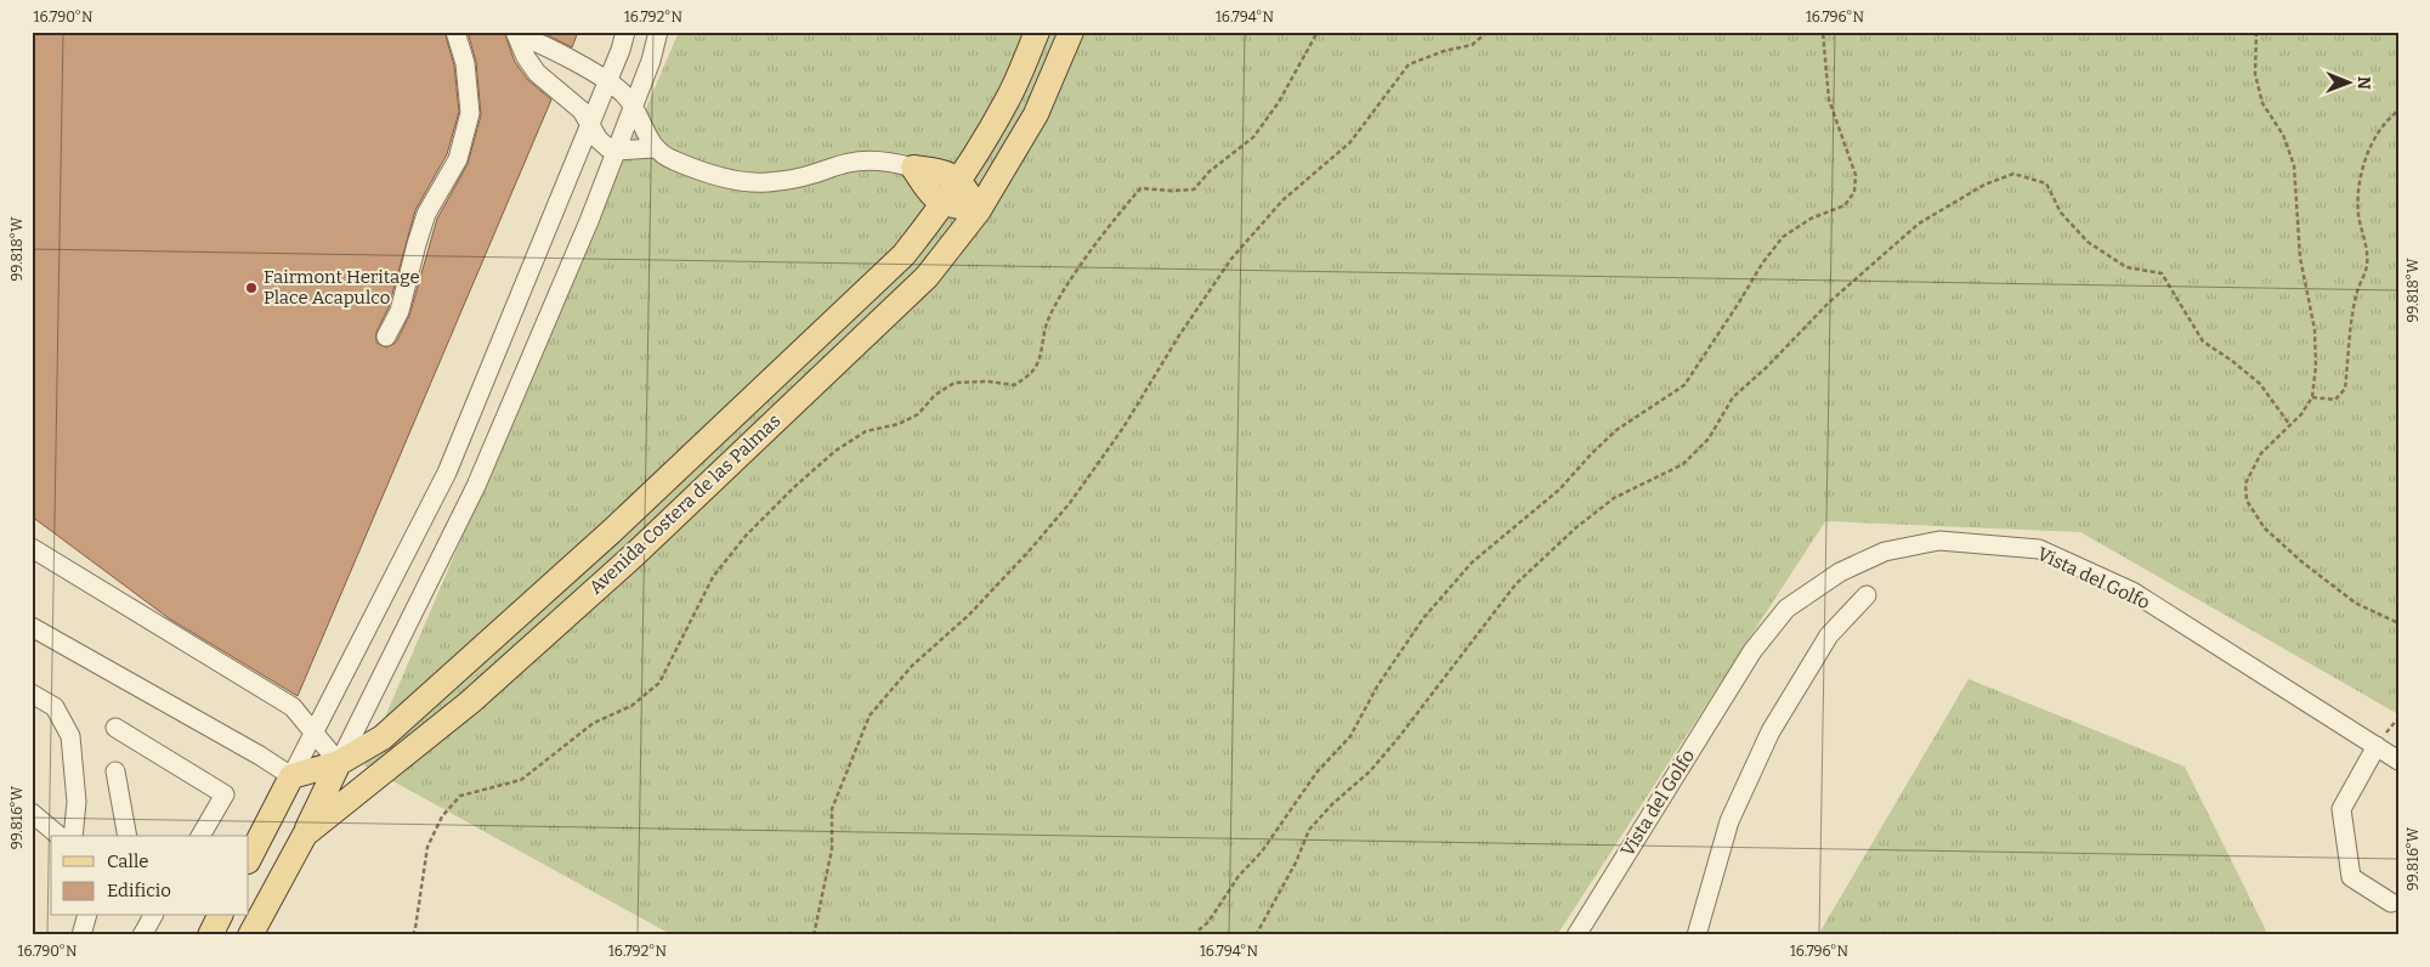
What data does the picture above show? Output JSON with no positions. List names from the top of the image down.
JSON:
{
  "streets": {
    "main road": ["Avenida Costera de las Palmas"],
    "street": ["Vista del Golfo"]
  },
  "places": ["Fairmont Heritage Place Acapulco"],
  "legend": ["Calle", "Edificio"],
  "north": "right",
  "coordinates": [
    "16.790°N",
    "16.792°N",
    "16.794°N",
    "16.796°N",
    "99.818°W",
    "99.816°W"
  ]
}
